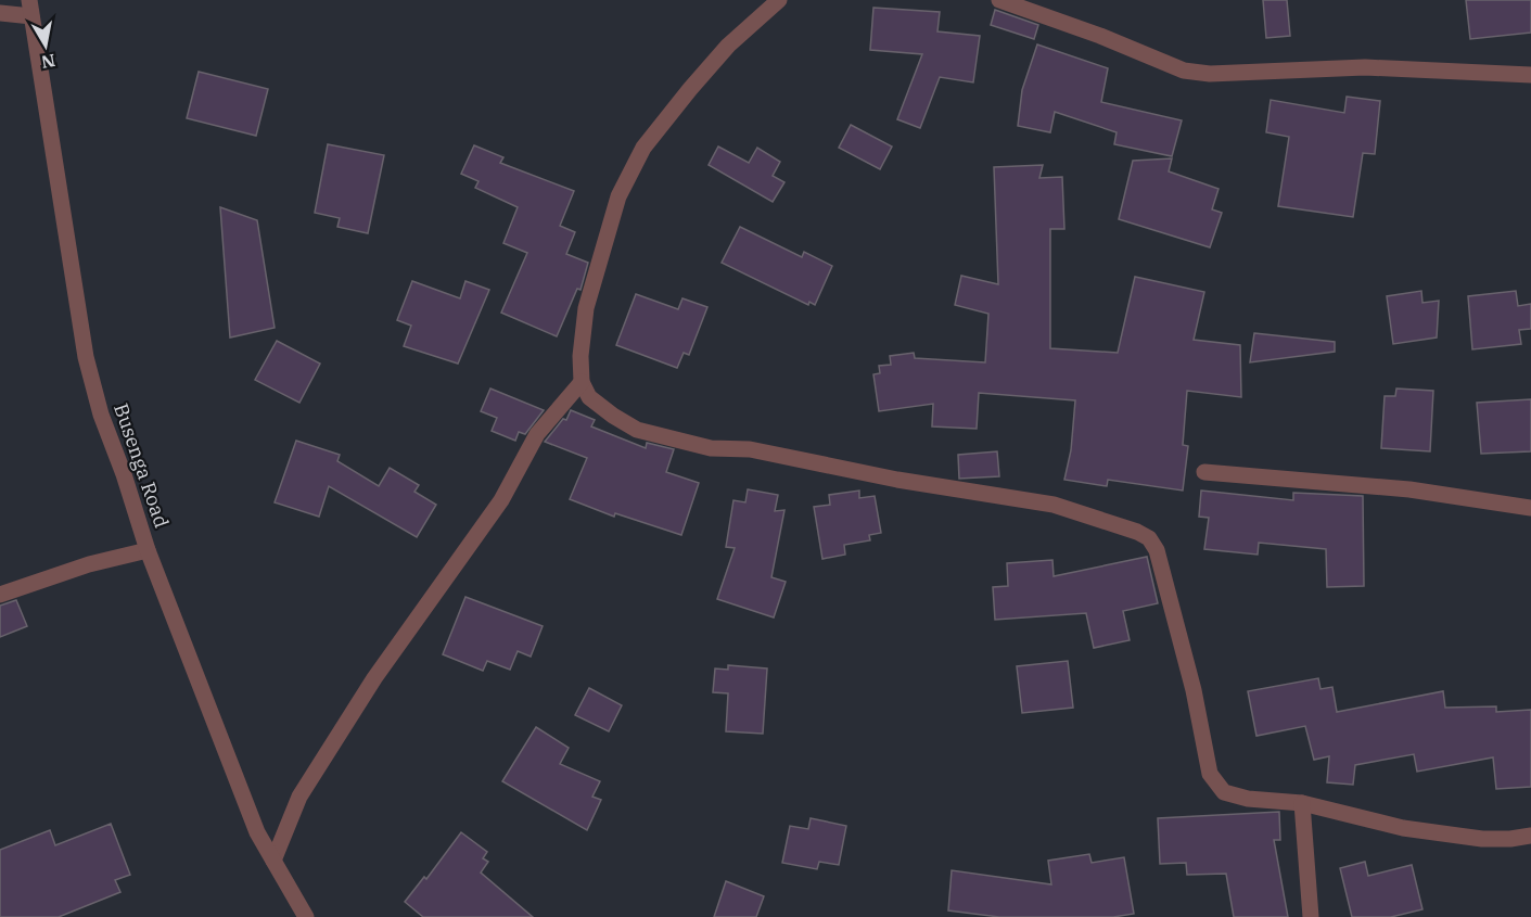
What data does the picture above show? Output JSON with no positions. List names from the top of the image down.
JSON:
{
  "streets": {
    "street": ["Busenga Road"]
  },
  "north": "bottom"
}
